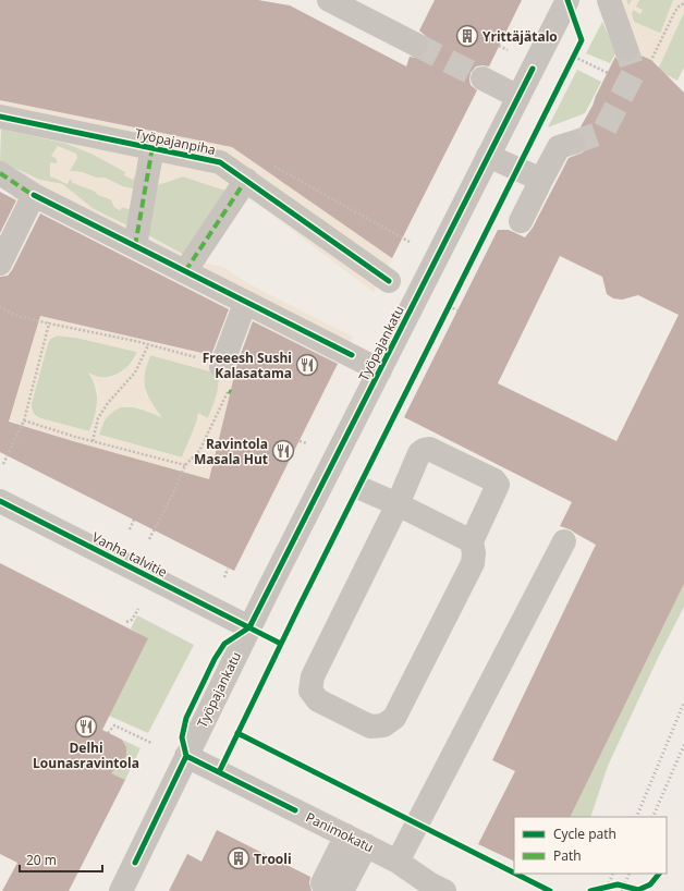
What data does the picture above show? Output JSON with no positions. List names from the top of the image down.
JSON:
{
  "streets": {
    "street": [
      "Työpajanpiha",
      "Työpajankatu",
      "Vanha talvitie",
      "Panimokatu"
    ]
  },
  "crossings": [
    ["Työpajankatu", "Vanha talvitie"],
    ["Työpajankatu", "Panimokatu"]
  ],
  "places": {
    "building": ["Yrittäjätalo", "Trooli"],
    "restaurant": ["Freeesh Sushi Kalasatama", "Ravintola Masala Hut", "Delhi Lounasravintola"]
  },
  "legend": ["Cycle path", "Path"],
  "scale_bar": "20 m"
}
